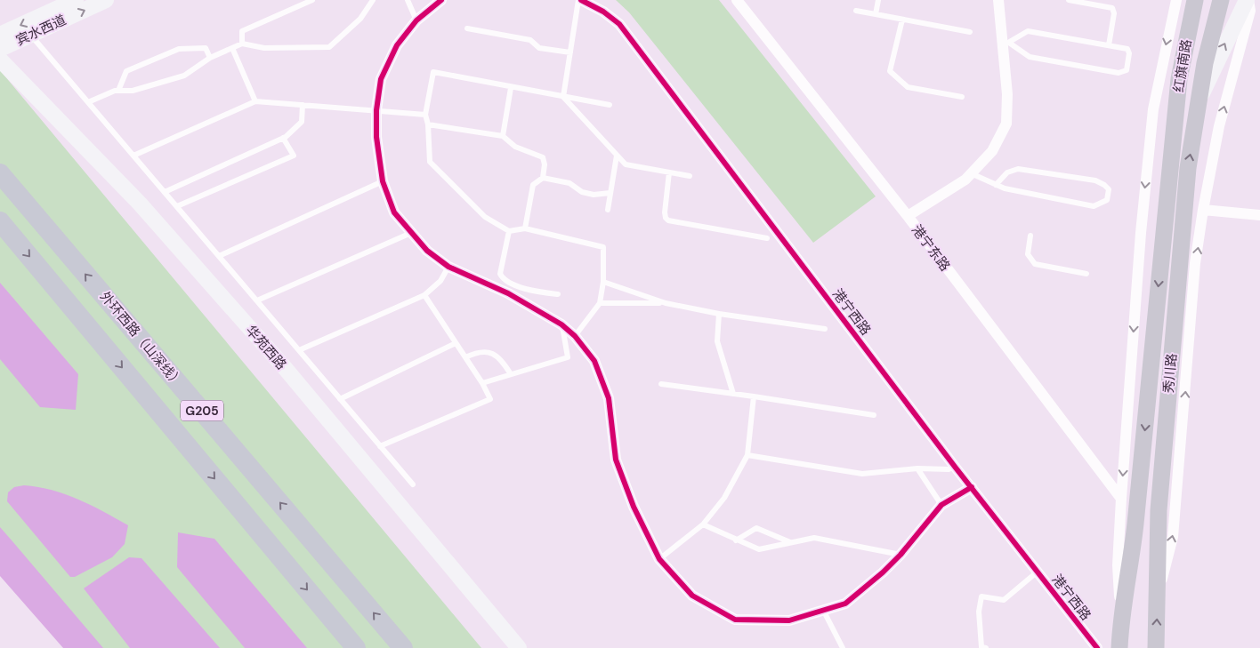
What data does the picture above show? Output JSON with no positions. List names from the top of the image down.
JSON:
{
  "streets": {
    "highway": ["外环西路（山深线）", "G205"],
    "main road": ["红旗南路", "秀川路"],
    "street": [
      "宾水西道",
      "港宁东路",
      "港宁西路",
      "华苑西路"
    ]
  },
  "crossings": [
    ["红旗南路", "秀川路"]
  ]
}
